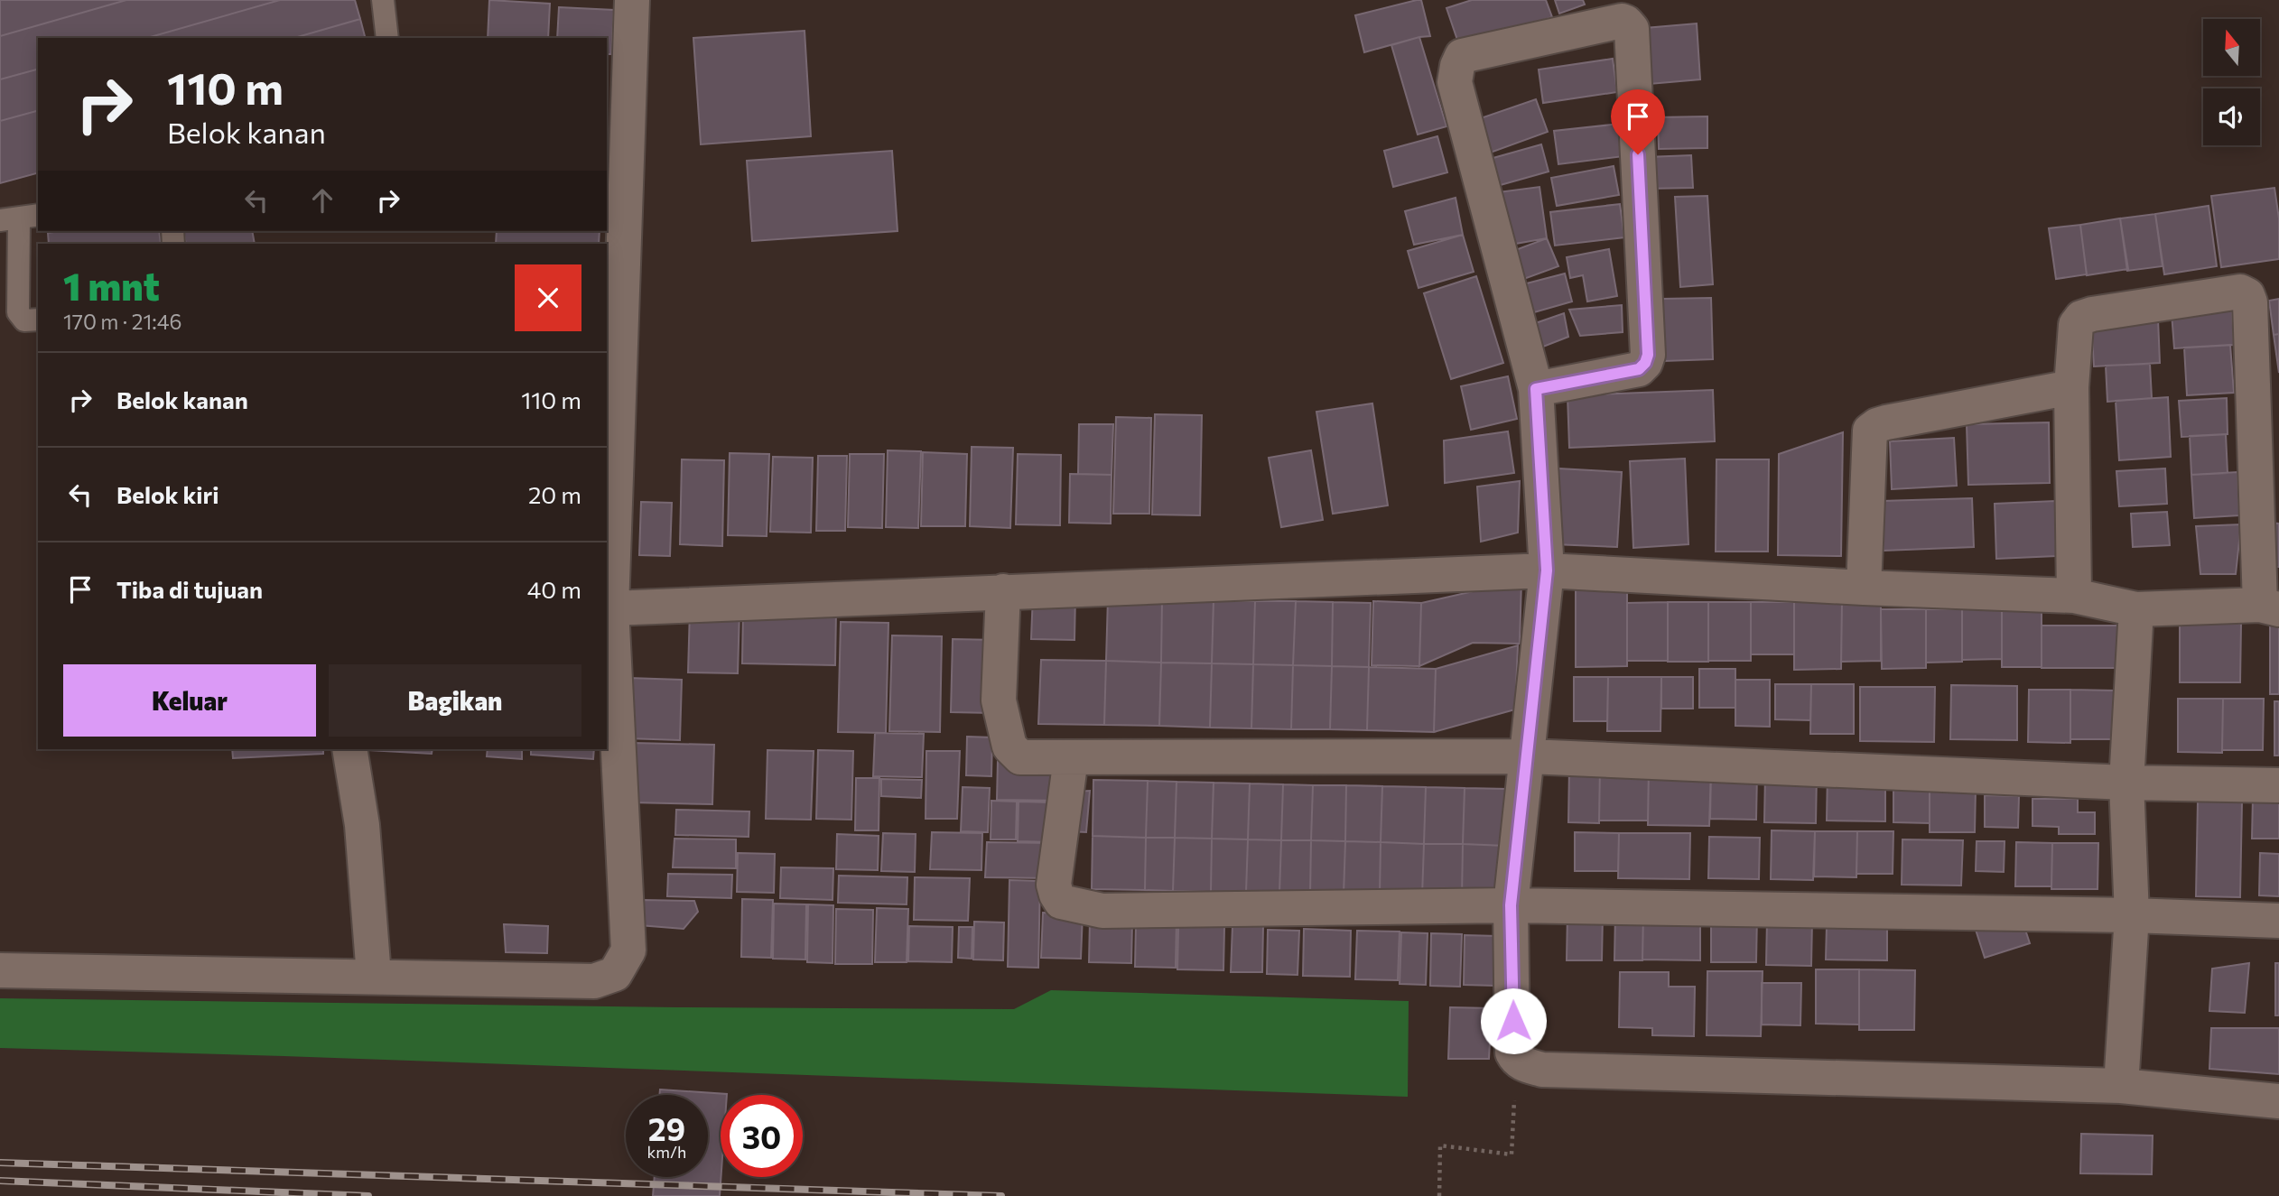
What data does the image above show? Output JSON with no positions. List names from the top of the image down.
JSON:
{
  "north": "top",
  "page": {
    "turn": ["110 m", "Belok kanan"],
    "heading": ["1 mnt", "170 m · 21:46"],
    "list": [
      {
        "name": "Belok kanan",
        "value": "110 m"
      },
      {
        "name": "Belok kiri",
        "value": "20 m"
      },
      {
        "name": "Tiba di tujuan",
        "value": "40 m"
      }
    ],
    "buttons": ["Keluar", "Bagikan"],
    "speed": "29 km/h",
    "limit": "30"
  }
}
